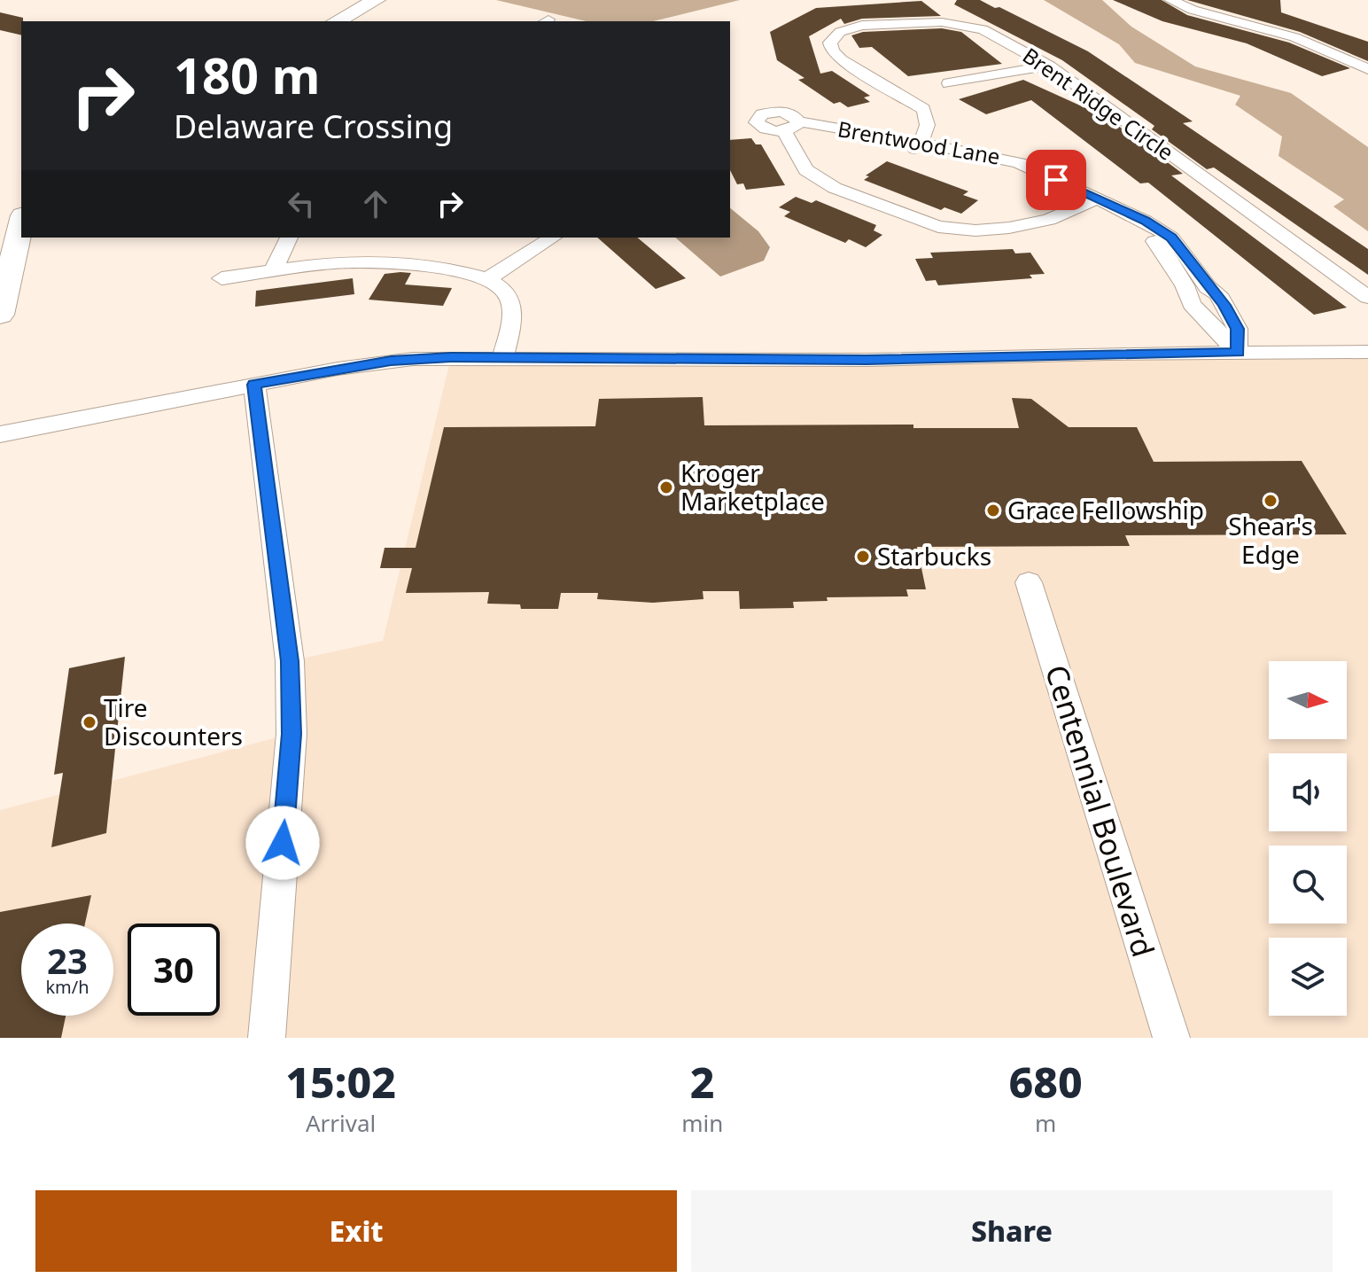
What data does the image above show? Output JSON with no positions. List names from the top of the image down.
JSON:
{
  "streets": {
    "street": ["Brent Ridge Circle", "Brentwood Lane", "Centennial Boulevard"]
  },
  "crossings": [
    ["Brent Ridge Circle", "Brentwood Lane"]
  ],
  "places": [
    "Kroger Marketplace",
    "Shear's Edge",
    "Grace Fellowship",
    "Starbucks",
    "Tire Discounters"
  ],
  "north": "right",
  "page": {
    "turn": ["180 m", "Delaware Crossing"],
    "speed": "23 km/h",
    "limit": "30",
    "eta": [
      "15:02",
      "Arrival",
      "2",
      "min",
      "680",
      "m"
    ],
    "buttons": ["Exit", "Share"]
  }
}
